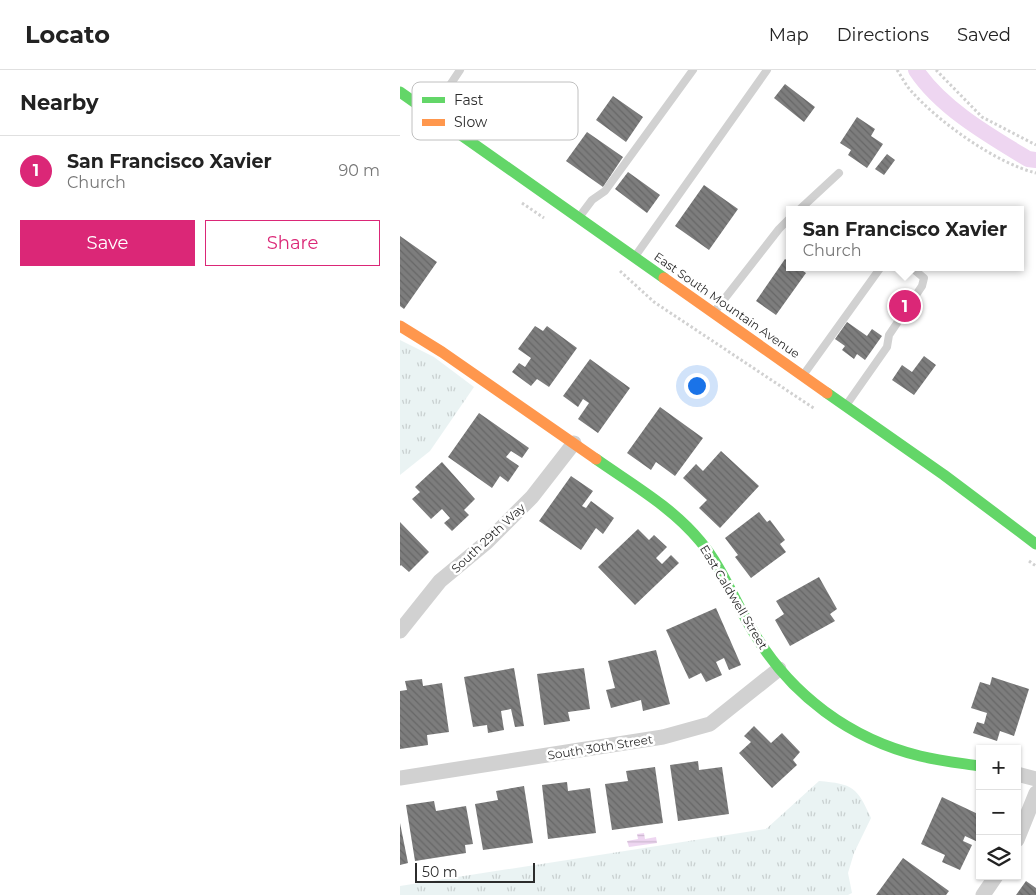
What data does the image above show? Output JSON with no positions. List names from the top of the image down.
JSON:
{
  "streets": {
    "street": [
      "East South Mountain Avenue",
      "South 29th Way",
      "East Caldwell Street",
      "South 30th Street"
    ]
  },
  "crossings": [
    ["South 29th Way", "East Caldwell Street"],
    ["East Caldwell Street", "South 30th Street"]
  ],
  "legend": ["Fast", "Slow"],
  "scale_bar": "50 m",
  "page": {
    "header": "Locato",
    "nav": ["Map", "Directions", "Saved"],
    "heading": "Nearby",
    "list": [
      {
        "mark": "1",
        "name": "San Francisco Xavier",
        "note": "Church",
        "value": "90 m"
      }
    ],
    "buttons": ["Save", "Share"],
    "popup": ["San Francisco Xavier", "Church"],
    "pins": "1",
    "map_buttons": ["+", "−"],
    "scale": "50 m"
  }
}
